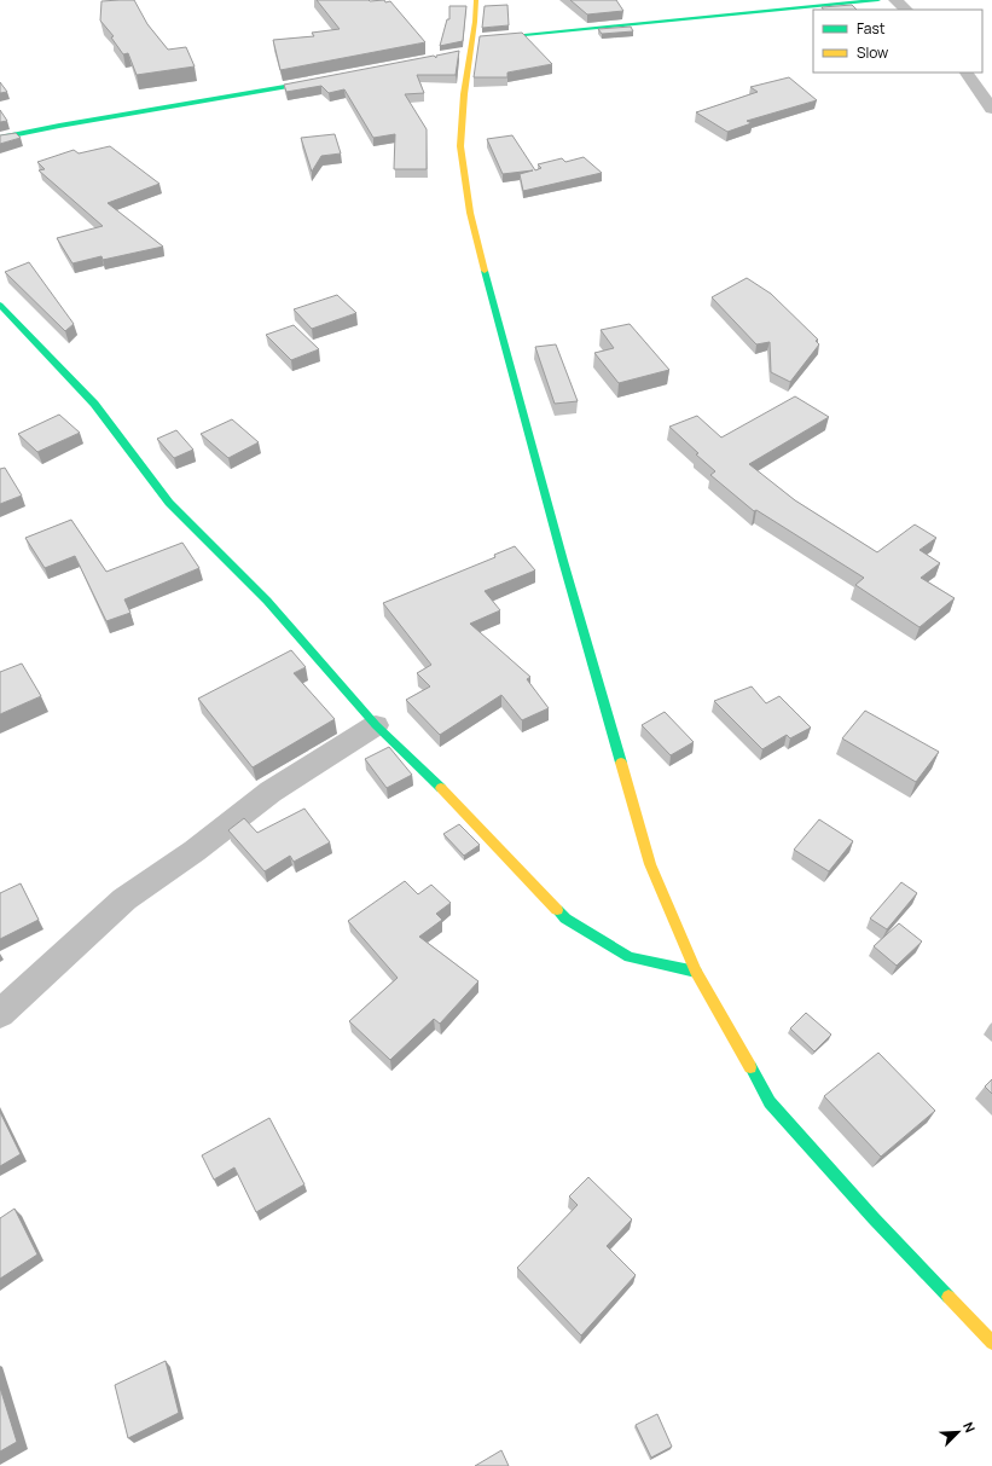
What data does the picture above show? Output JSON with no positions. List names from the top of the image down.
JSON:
{
  "legend": ["Fast", "Slow"],
  "north": "top right"
}
